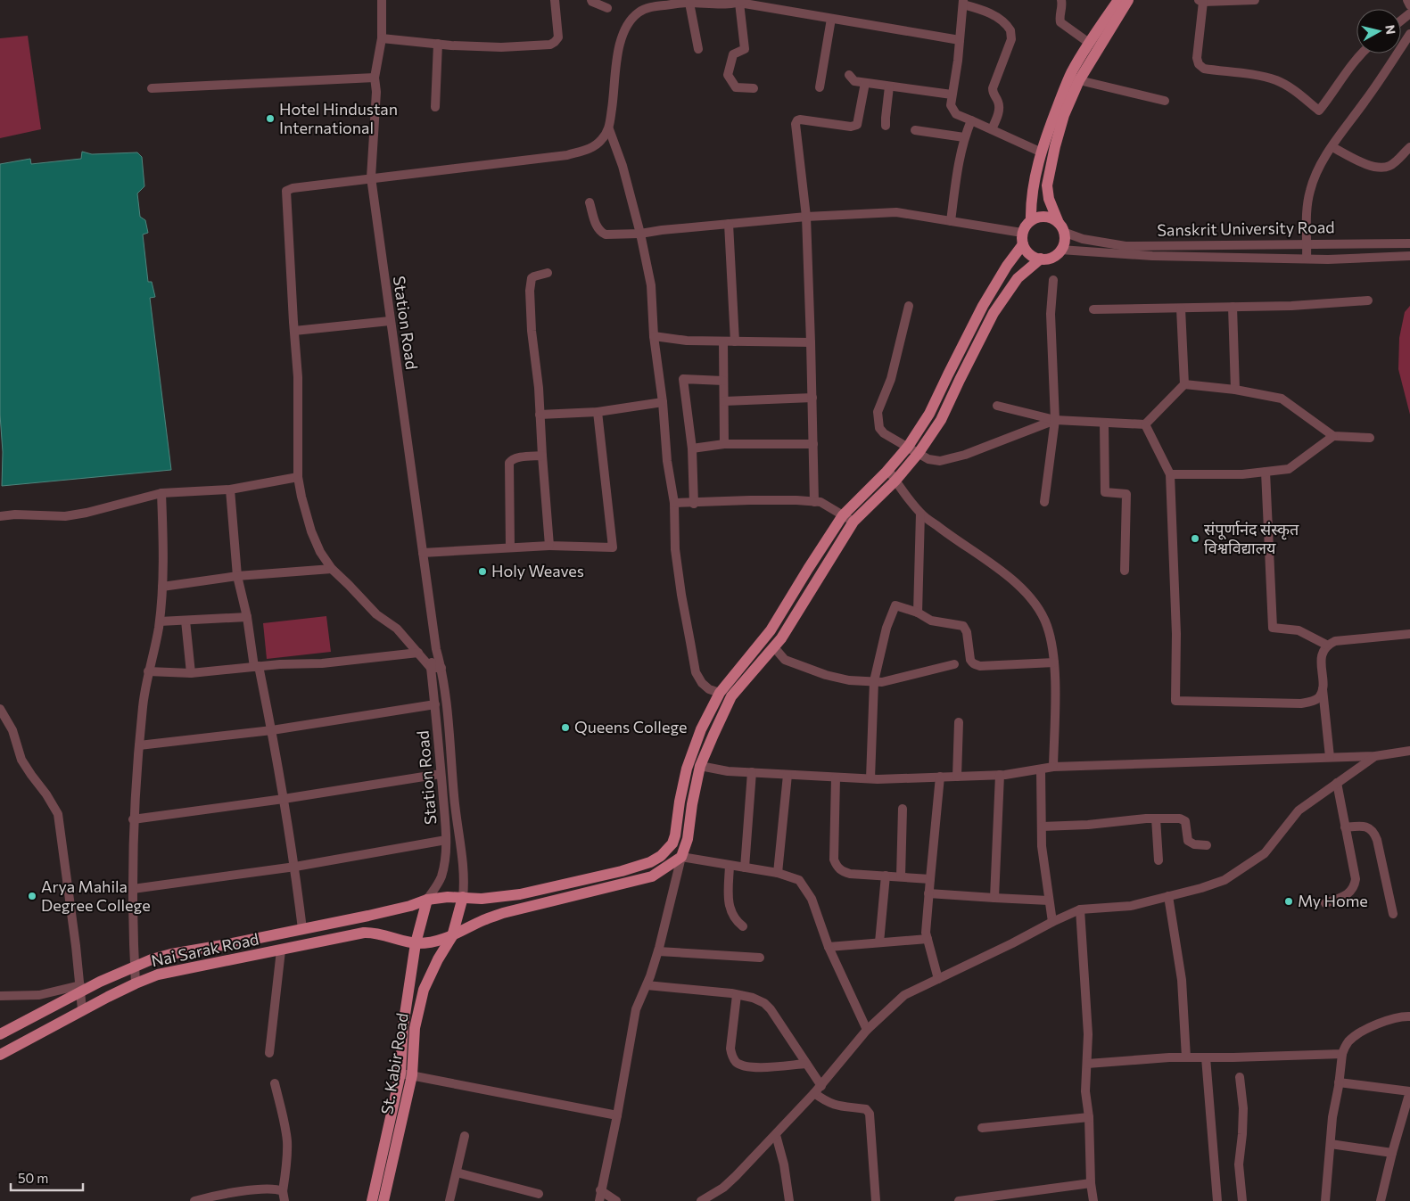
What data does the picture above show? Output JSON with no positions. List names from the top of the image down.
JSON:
{
  "streets": {
    "main road": ["Nai Sarak Road", "St. Kabir Road"],
    "street": ["Sanskrit University Road", "Station Road"]
  },
  "crossings": [
    ["Sanskrit University Road", "Nai Sarak Road"],
    ["Station Road", "Nai Sarak Road"],
    ["Station Road", "St. Kabir Road"],
    ["Nai Sarak Road", "St. Kabir Road"]
  ],
  "places": [
    "Hotel Hindustan International",
    "संपूर्णानंद संस्कृत विश्वविद्यालय",
    "Holy Weaves",
    "Queens College",
    "Arya Mahila Degree College",
    "My Home"
  ],
  "scale_bar": "50 m",
  "north": "right"
}
